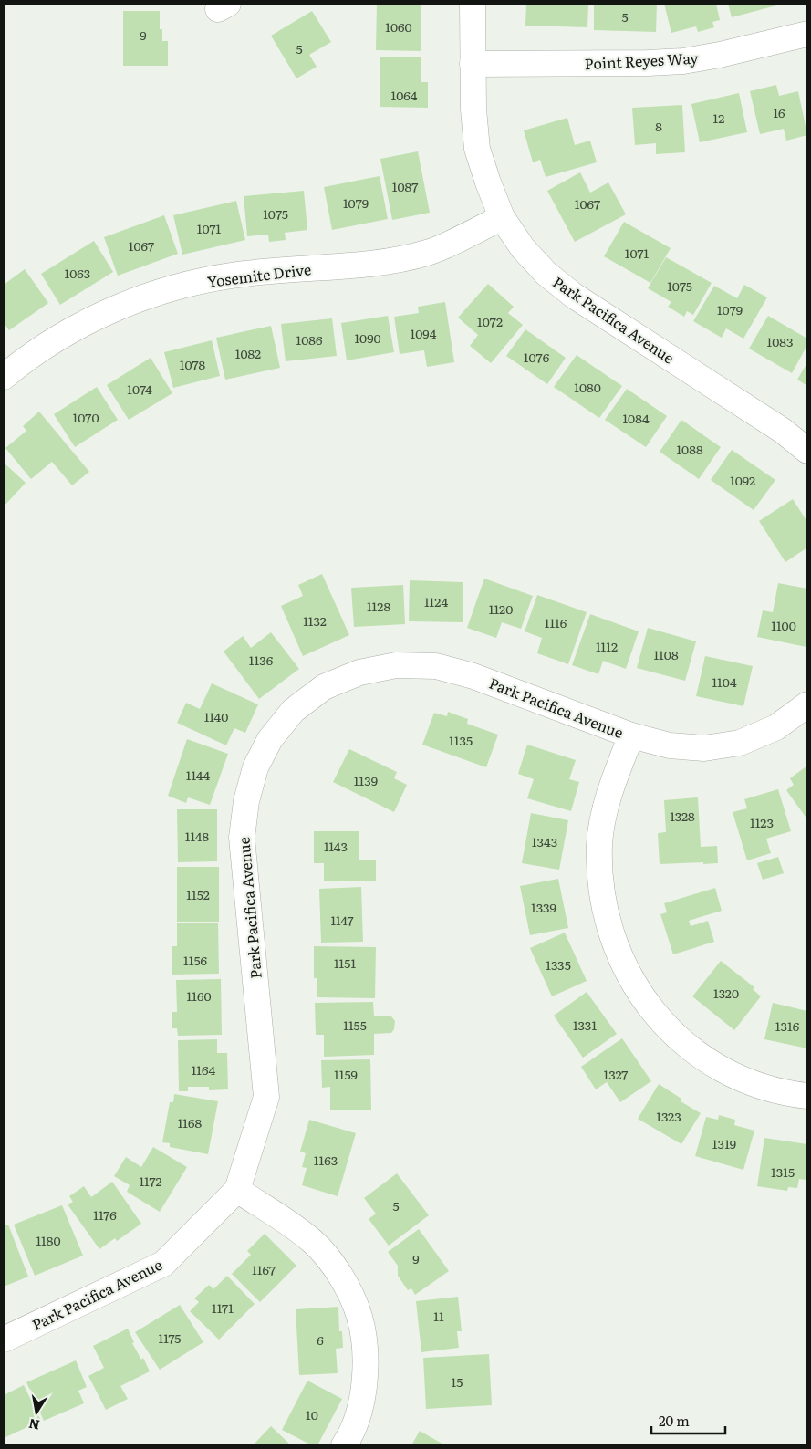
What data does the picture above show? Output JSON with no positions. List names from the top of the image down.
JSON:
{
  "streets": {
    "street": ["Point Reyes Way", "Yosemite Drive", "Park Pacifica Avenue"]
  },
  "crossings": [
    ["Point Reyes Way", "Park Pacifica Avenue"],
    ["Yosemite Drive", "Park Pacifica Avenue"]
  ],
  "house_numbers": [
    "5",
    "1060",
    "9",
    "5",
    "1064",
    "16",
    "12",
    "8",
    "1087",
    "1079",
    "1067",
    "1075",
    "1071",
    "1067",
    "1071",
    "1063",
    "1075",
    "1079",
    "1072",
    "1094",
    "1090",
    "1086",
    "1083",
    "1082",
    "1076",
    "1078",
    "1080",
    "1074",
    "1070",
    "1084",
    "1088",
    "1092",
    "1124",
    "1128",
    "1120",
    "1132",
    "1116",
    "1100",
    "1112",
    "1108",
    "1136",
    "1104",
    "1140",
    "1135",
    "1144",
    "1139",
    "1328",
    "1123",
    "1148",
    "1343",
    "1143",
    "1152",
    "1339",
    "1147",
    "1156",
    "1151",
    "1335",
    "1320",
    "1160",
    "1155",
    "1331",
    "1316",
    "1164",
    "1159",
    "1327",
    "1323",
    "1168",
    "1319",
    "1163",
    "1315",
    "1172",
    "5",
    "1176",
    "1180",
    "9",
    "1167",
    "1171",
    "11",
    "1175",
    "6",
    "15",
    "10"
  ],
  "scale_bar": "20 m",
  "north": "bottom"
}
